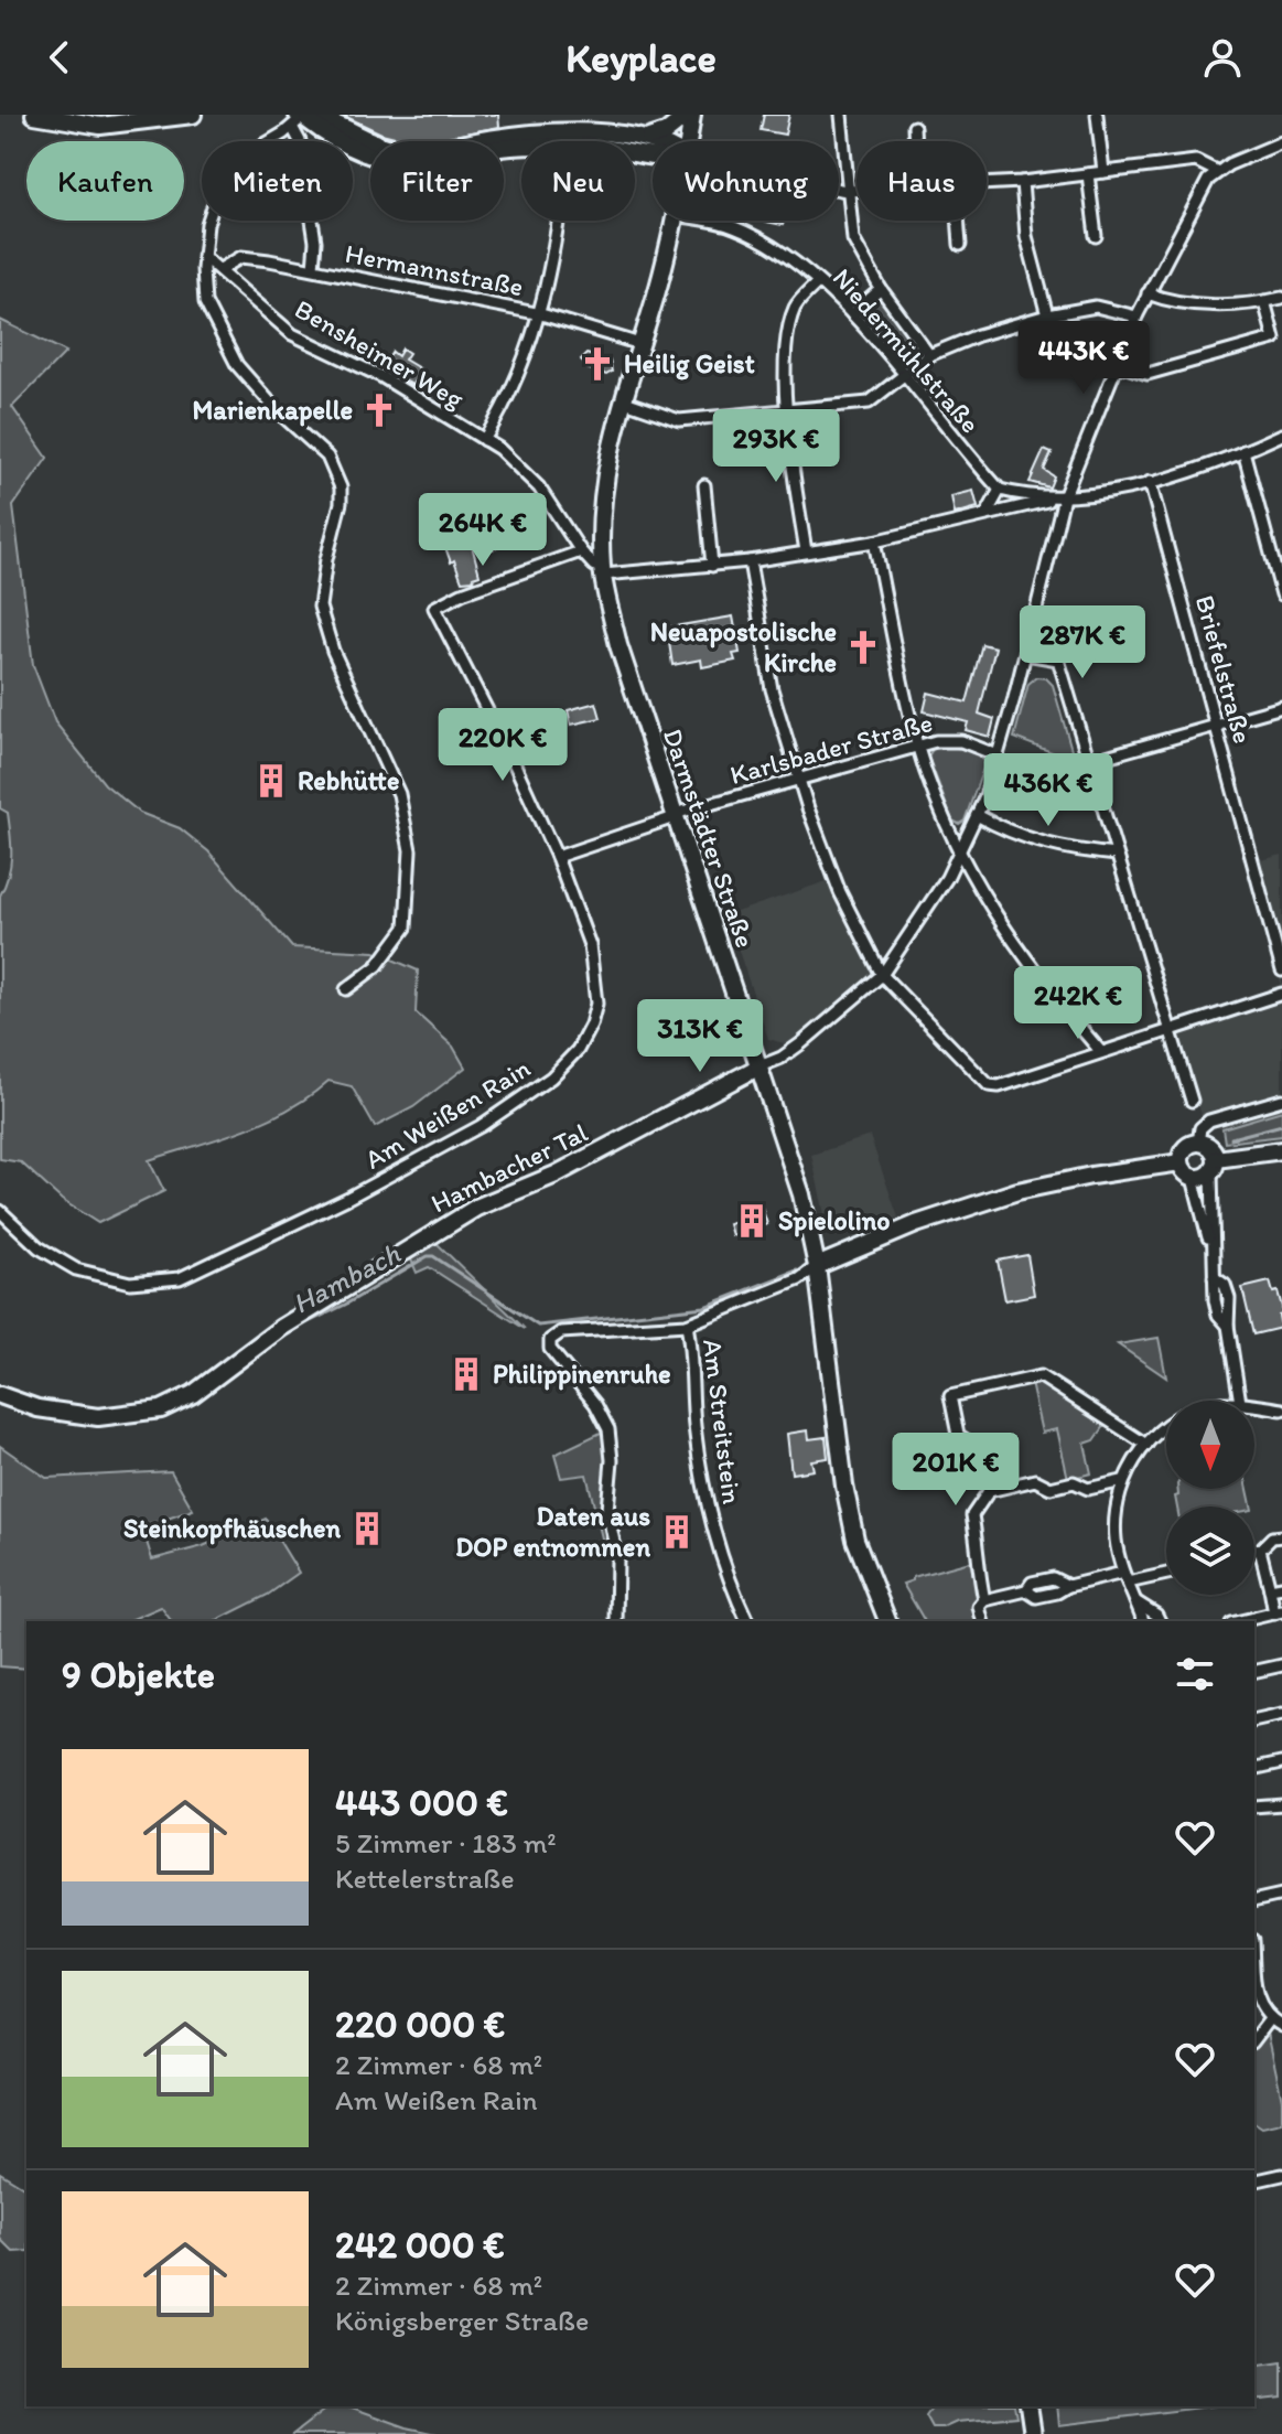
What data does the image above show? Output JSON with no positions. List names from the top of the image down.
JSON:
{
  "streets": {
    "main road": ["Darmstädter Straße", "Hambacher Tal"],
    "street": [
      "Hermannstraße",
      "Niedermühlstraße",
      "Bensheimer Weg",
      "Briefelstraße",
      "Karlsbader Straße",
      "Am Weißen Rain",
      "Am Streitstein"
    ]
  },
  "crossings": [
    ["Hermannstraße", "Bensheimer Weg"],
    ["Hermannstraße", "Darmstädter Straße"],
    ["Bensheimer Weg", "Darmstädter Straße"],
    ["Bensheimer Weg", "Am Weißen Rain"],
    ["Karlsbader Straße", "Darmstädter Straße"],
    ["Karlsbader Straße", "Am Weißen Rain"],
    ["Darmstädter Straße", "Hambacher Tal"]
  ],
  "water": ["Hambach"],
  "places": {
    "church": ["Heilig Geist", "Marienkapelle", "Neuapostolische Kirche"],
    "building": [
      "Rebhütte",
      "Spielolino",
      "Philippinenruhe",
      "Steinkopfhäuschen",
      "Daten aus DOP entnommen"
    ]
  },
  "north": "bottom",
  "page": {
    "header": "Keyplace",
    "chip": [
      "Kaufen",
      "Mieten",
      "Filter",
      "Neu",
      "Wohnung",
      "Haus"
    ],
    "price": [
      "443K €",
      "293K €",
      "264K €",
      "287K €",
      "220K €",
      "436K €",
      "242K €",
      "313K €",
      "201K €"
    ],
    "heading": "9 Objekte",
    "list": [
      {
        "name": "443 000 €",
        "note": "5 Zimmer · 183 m² · Kettelerstraße"
      },
      {
        "name": "220 000 €",
        "note": "2 Zimmer · 68 m² · Am Weißen Rain"
      },
      {
        "name": "242 000 €",
        "note": "2 Zimmer · 68 m² · Königsberger Straße"
      }
    ]
  }
}
